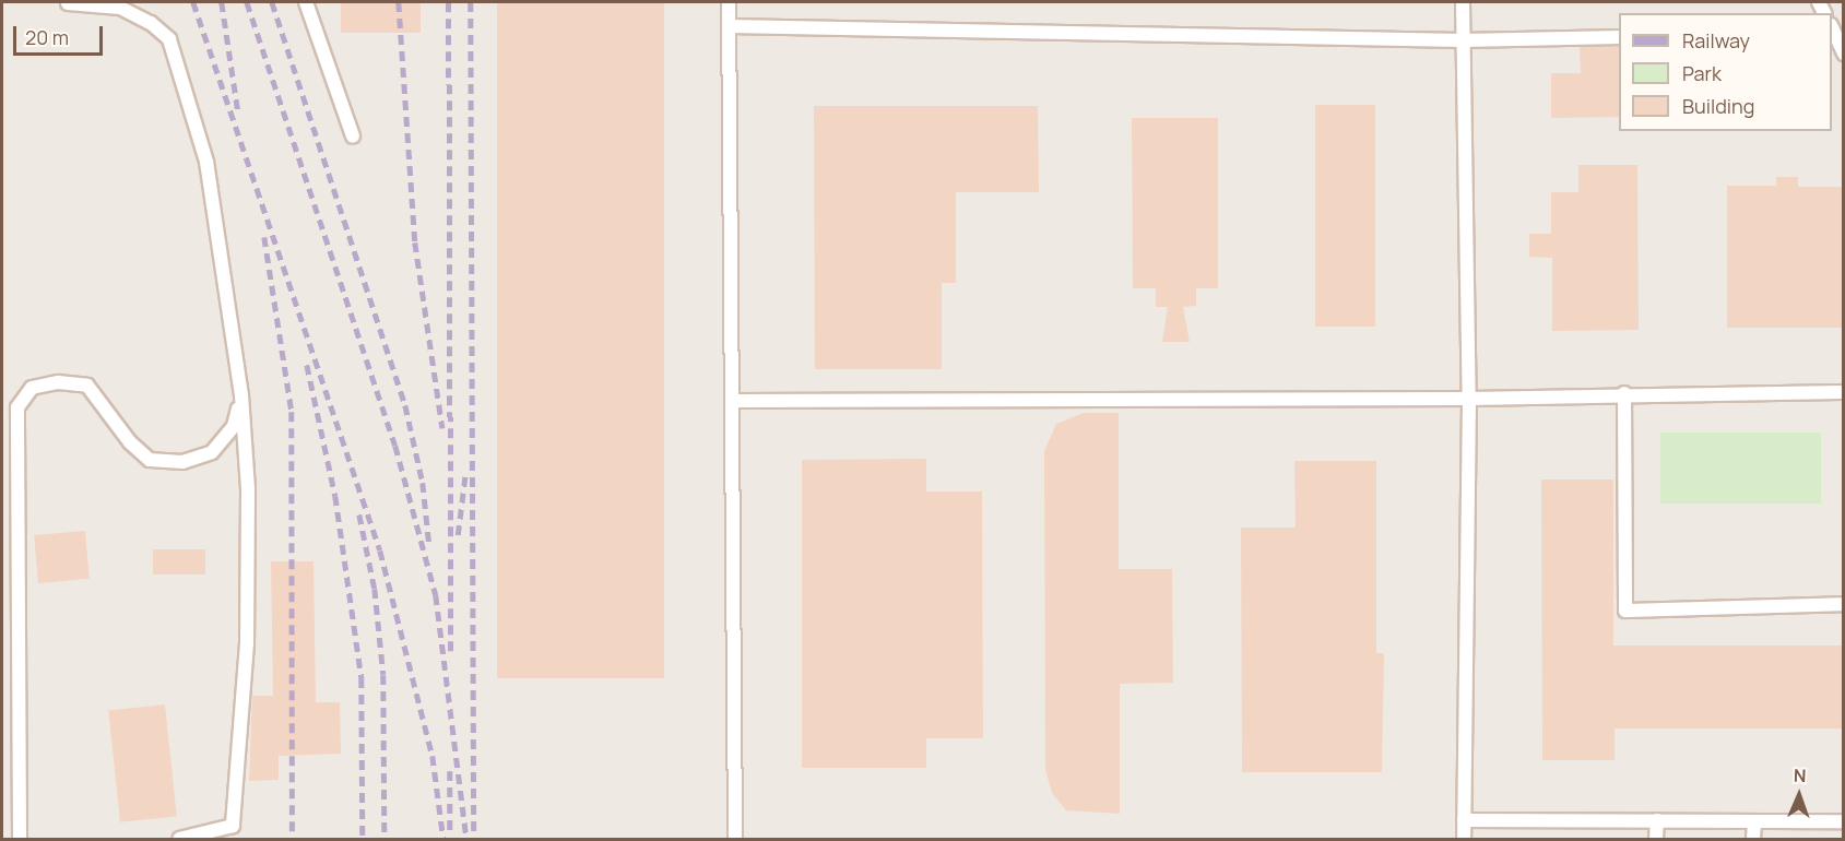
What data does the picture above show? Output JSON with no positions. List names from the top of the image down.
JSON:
{
  "legend": ["Railway", "Park", "Building"],
  "scale_bar": "20 m",
  "north": "top"
}
